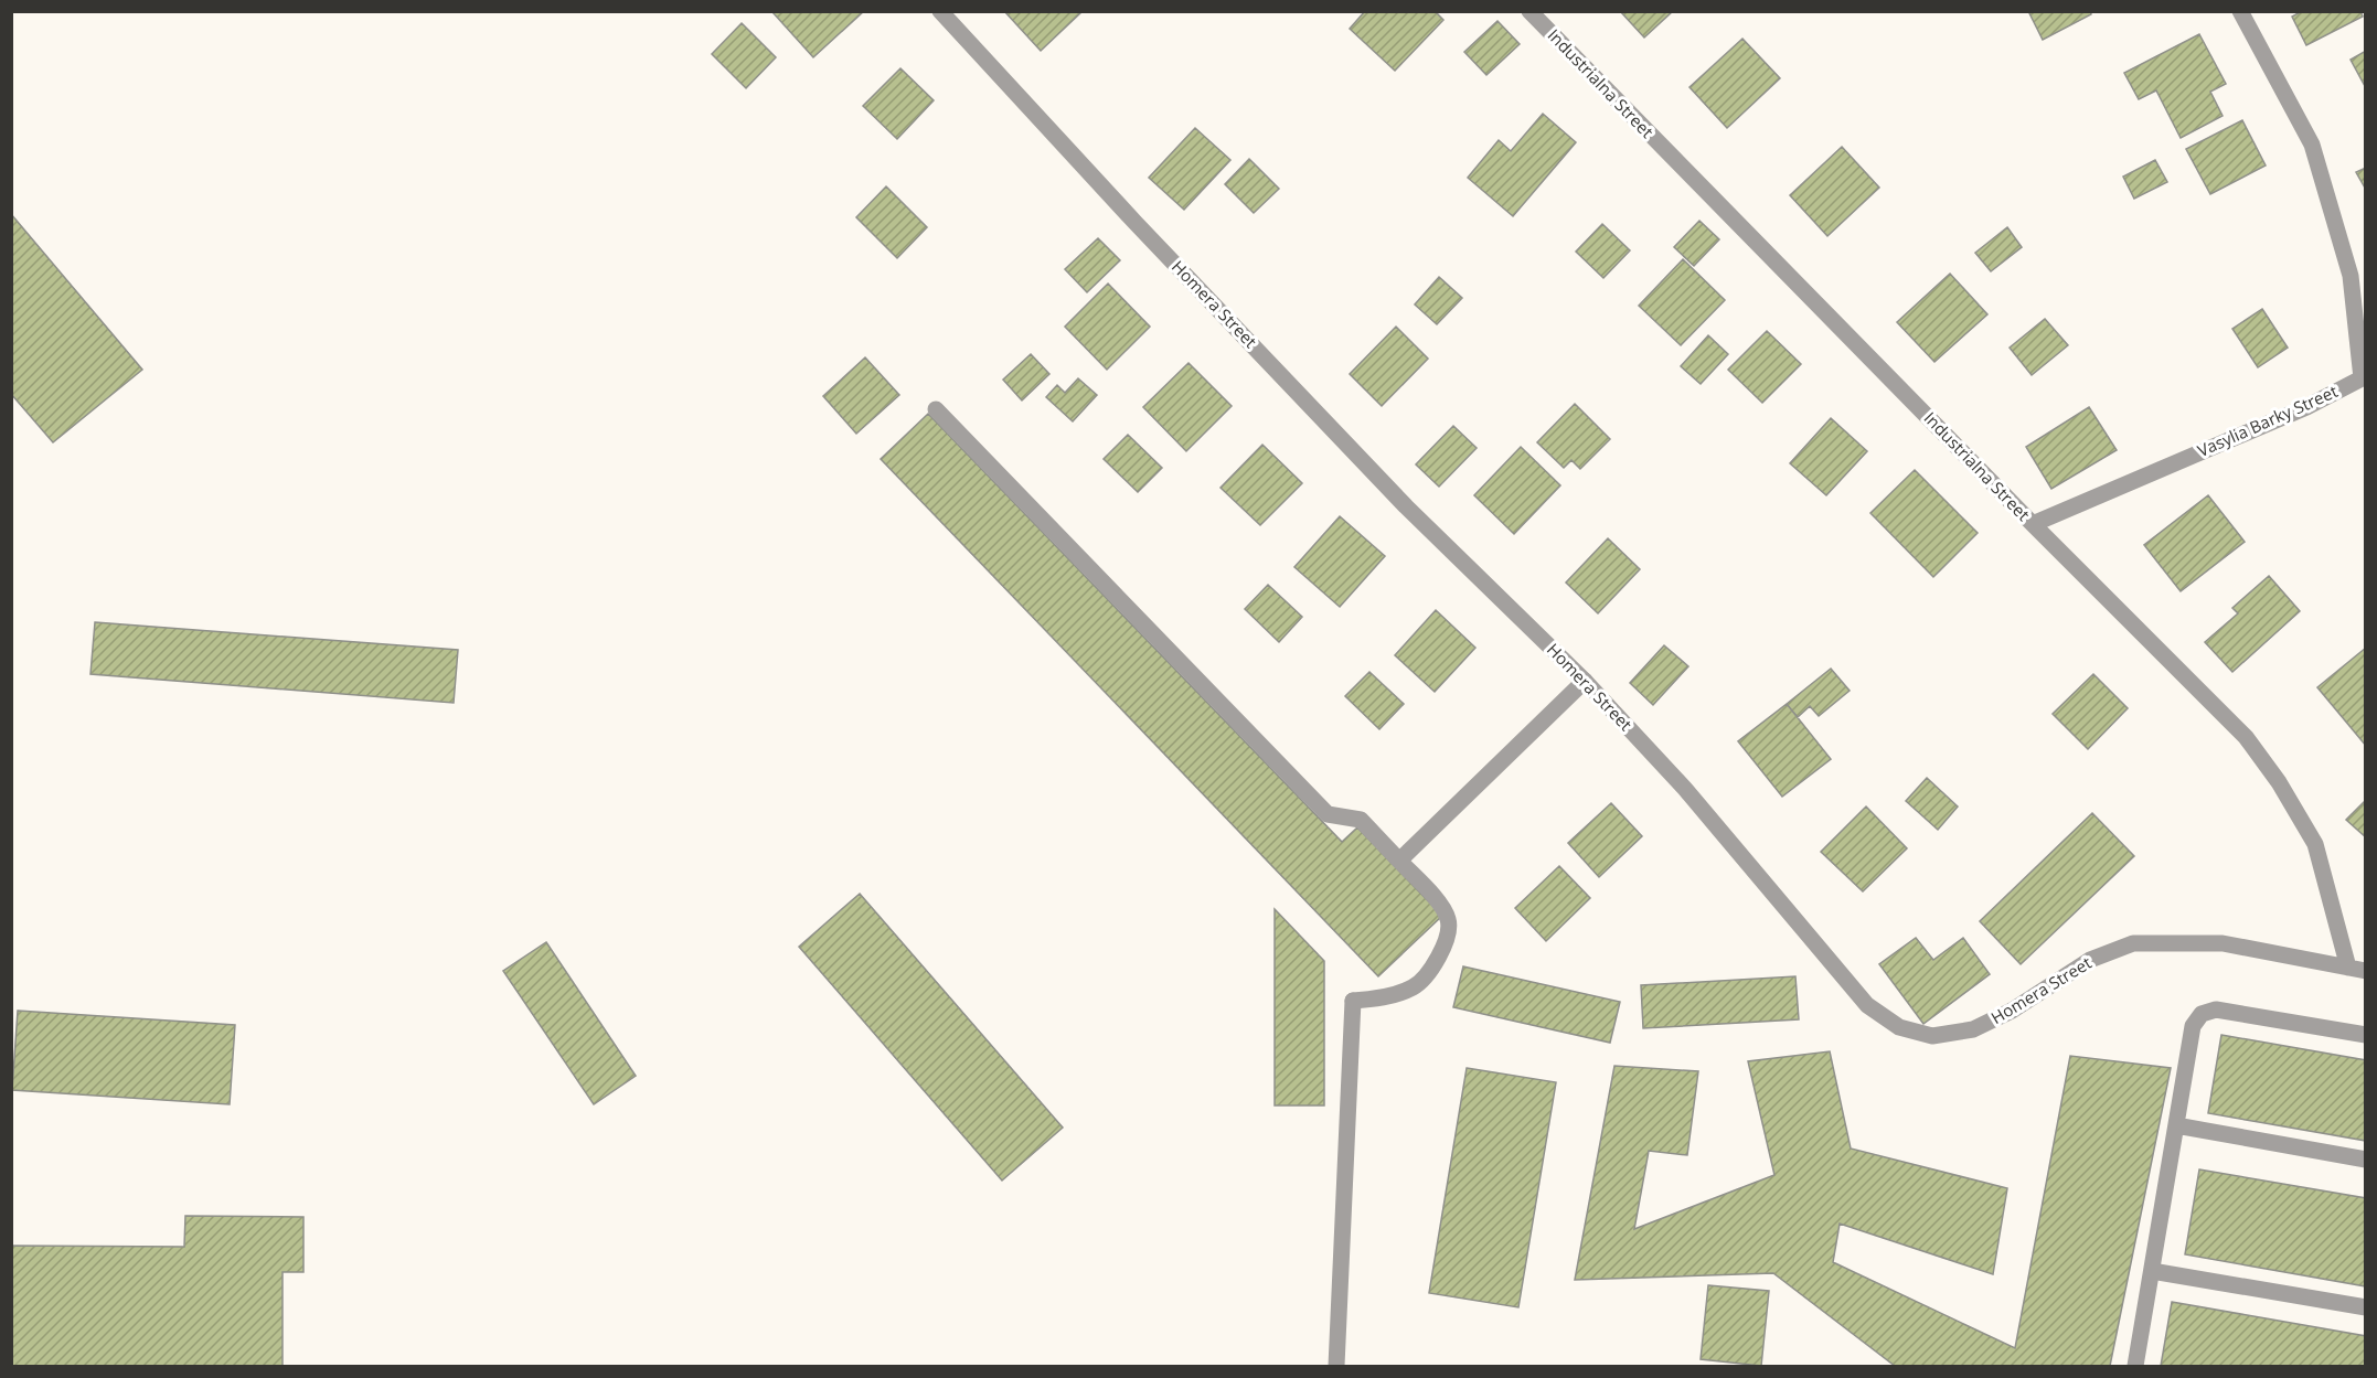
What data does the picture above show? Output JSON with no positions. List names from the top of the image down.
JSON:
{
  "streets": {
    "street": ["Industrialna Street", "Homera Street", "Vasylia Barky Street"]
  },
  "crossings": [
    ["Industrialna Street", "Homera Street"],
    ["Industrialna Street", "Vasylia Barky Street"]
  ]
}
